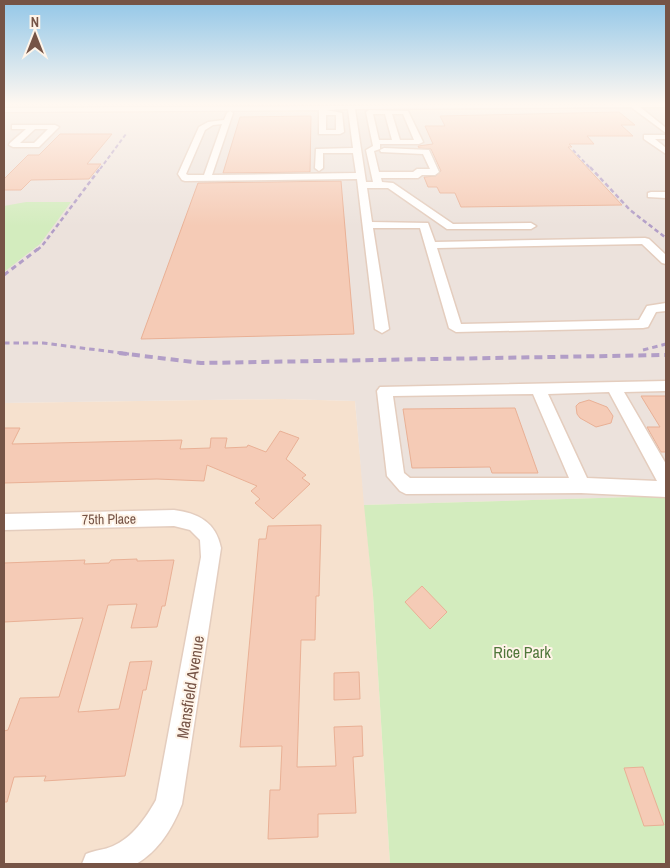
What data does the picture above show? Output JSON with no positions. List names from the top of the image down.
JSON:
{
  "streets": {
    "street": ["75th Place", "Mansfield Avenue"]
  },
  "crossings": [
    ["75th Place", "Mansfield Avenue"]
  ],
  "parks": ["Rice Park"],
  "north": "top"
}
